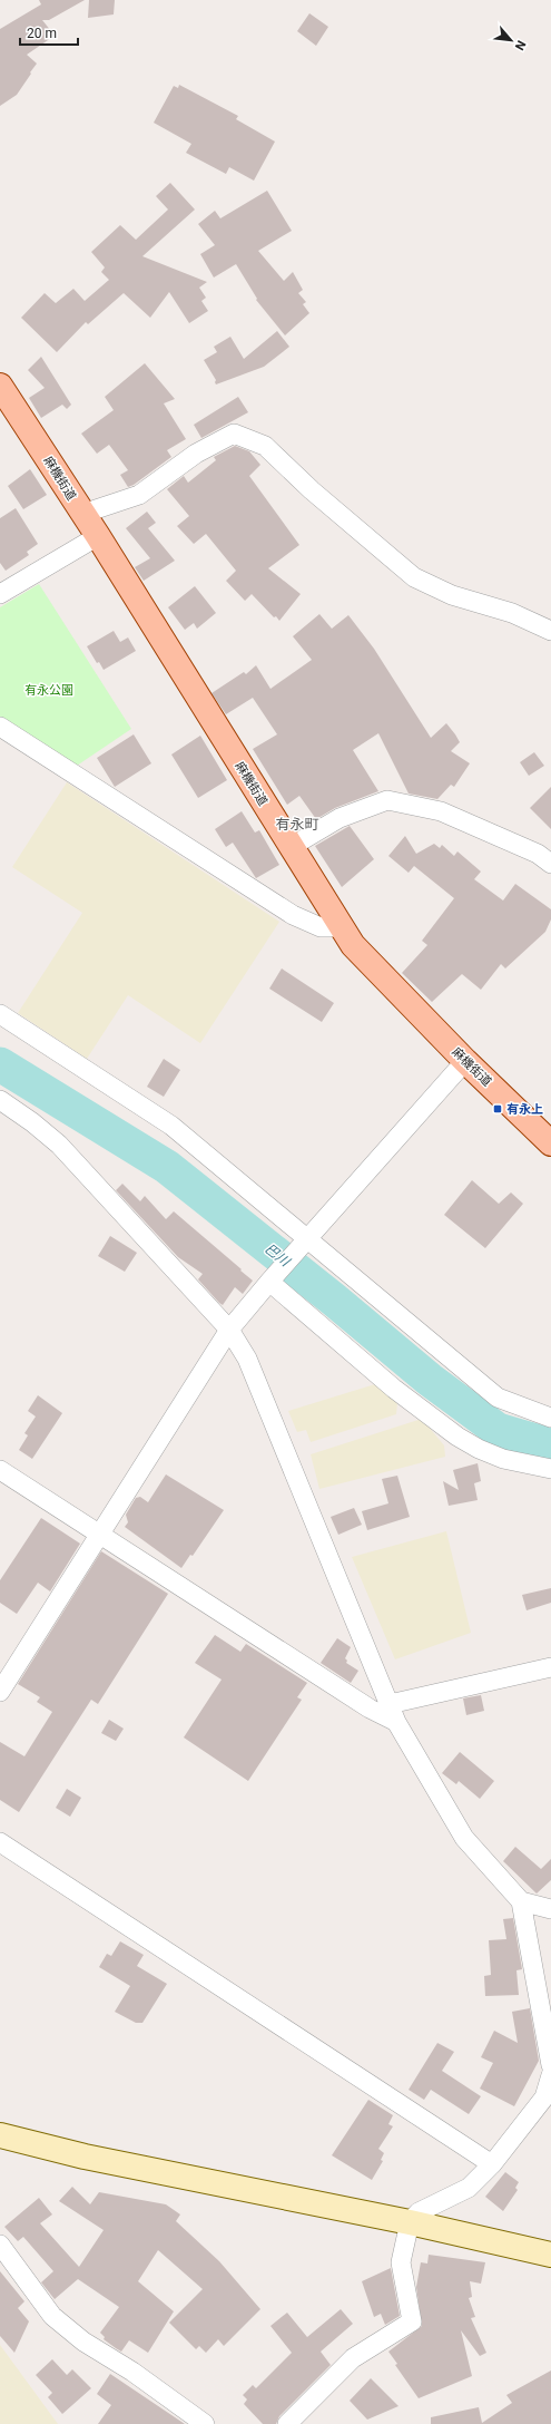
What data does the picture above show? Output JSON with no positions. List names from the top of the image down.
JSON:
{
  "streets": {
    "main road": ["麻機街道"]
  },
  "districts": ["有永町"],
  "water": ["巴川"],
  "parks": ["有永公園"],
  "places": {
    "transit": ["有永上"]
  },
  "scale_bar": "20 m",
  "north": "bottom right"
}
